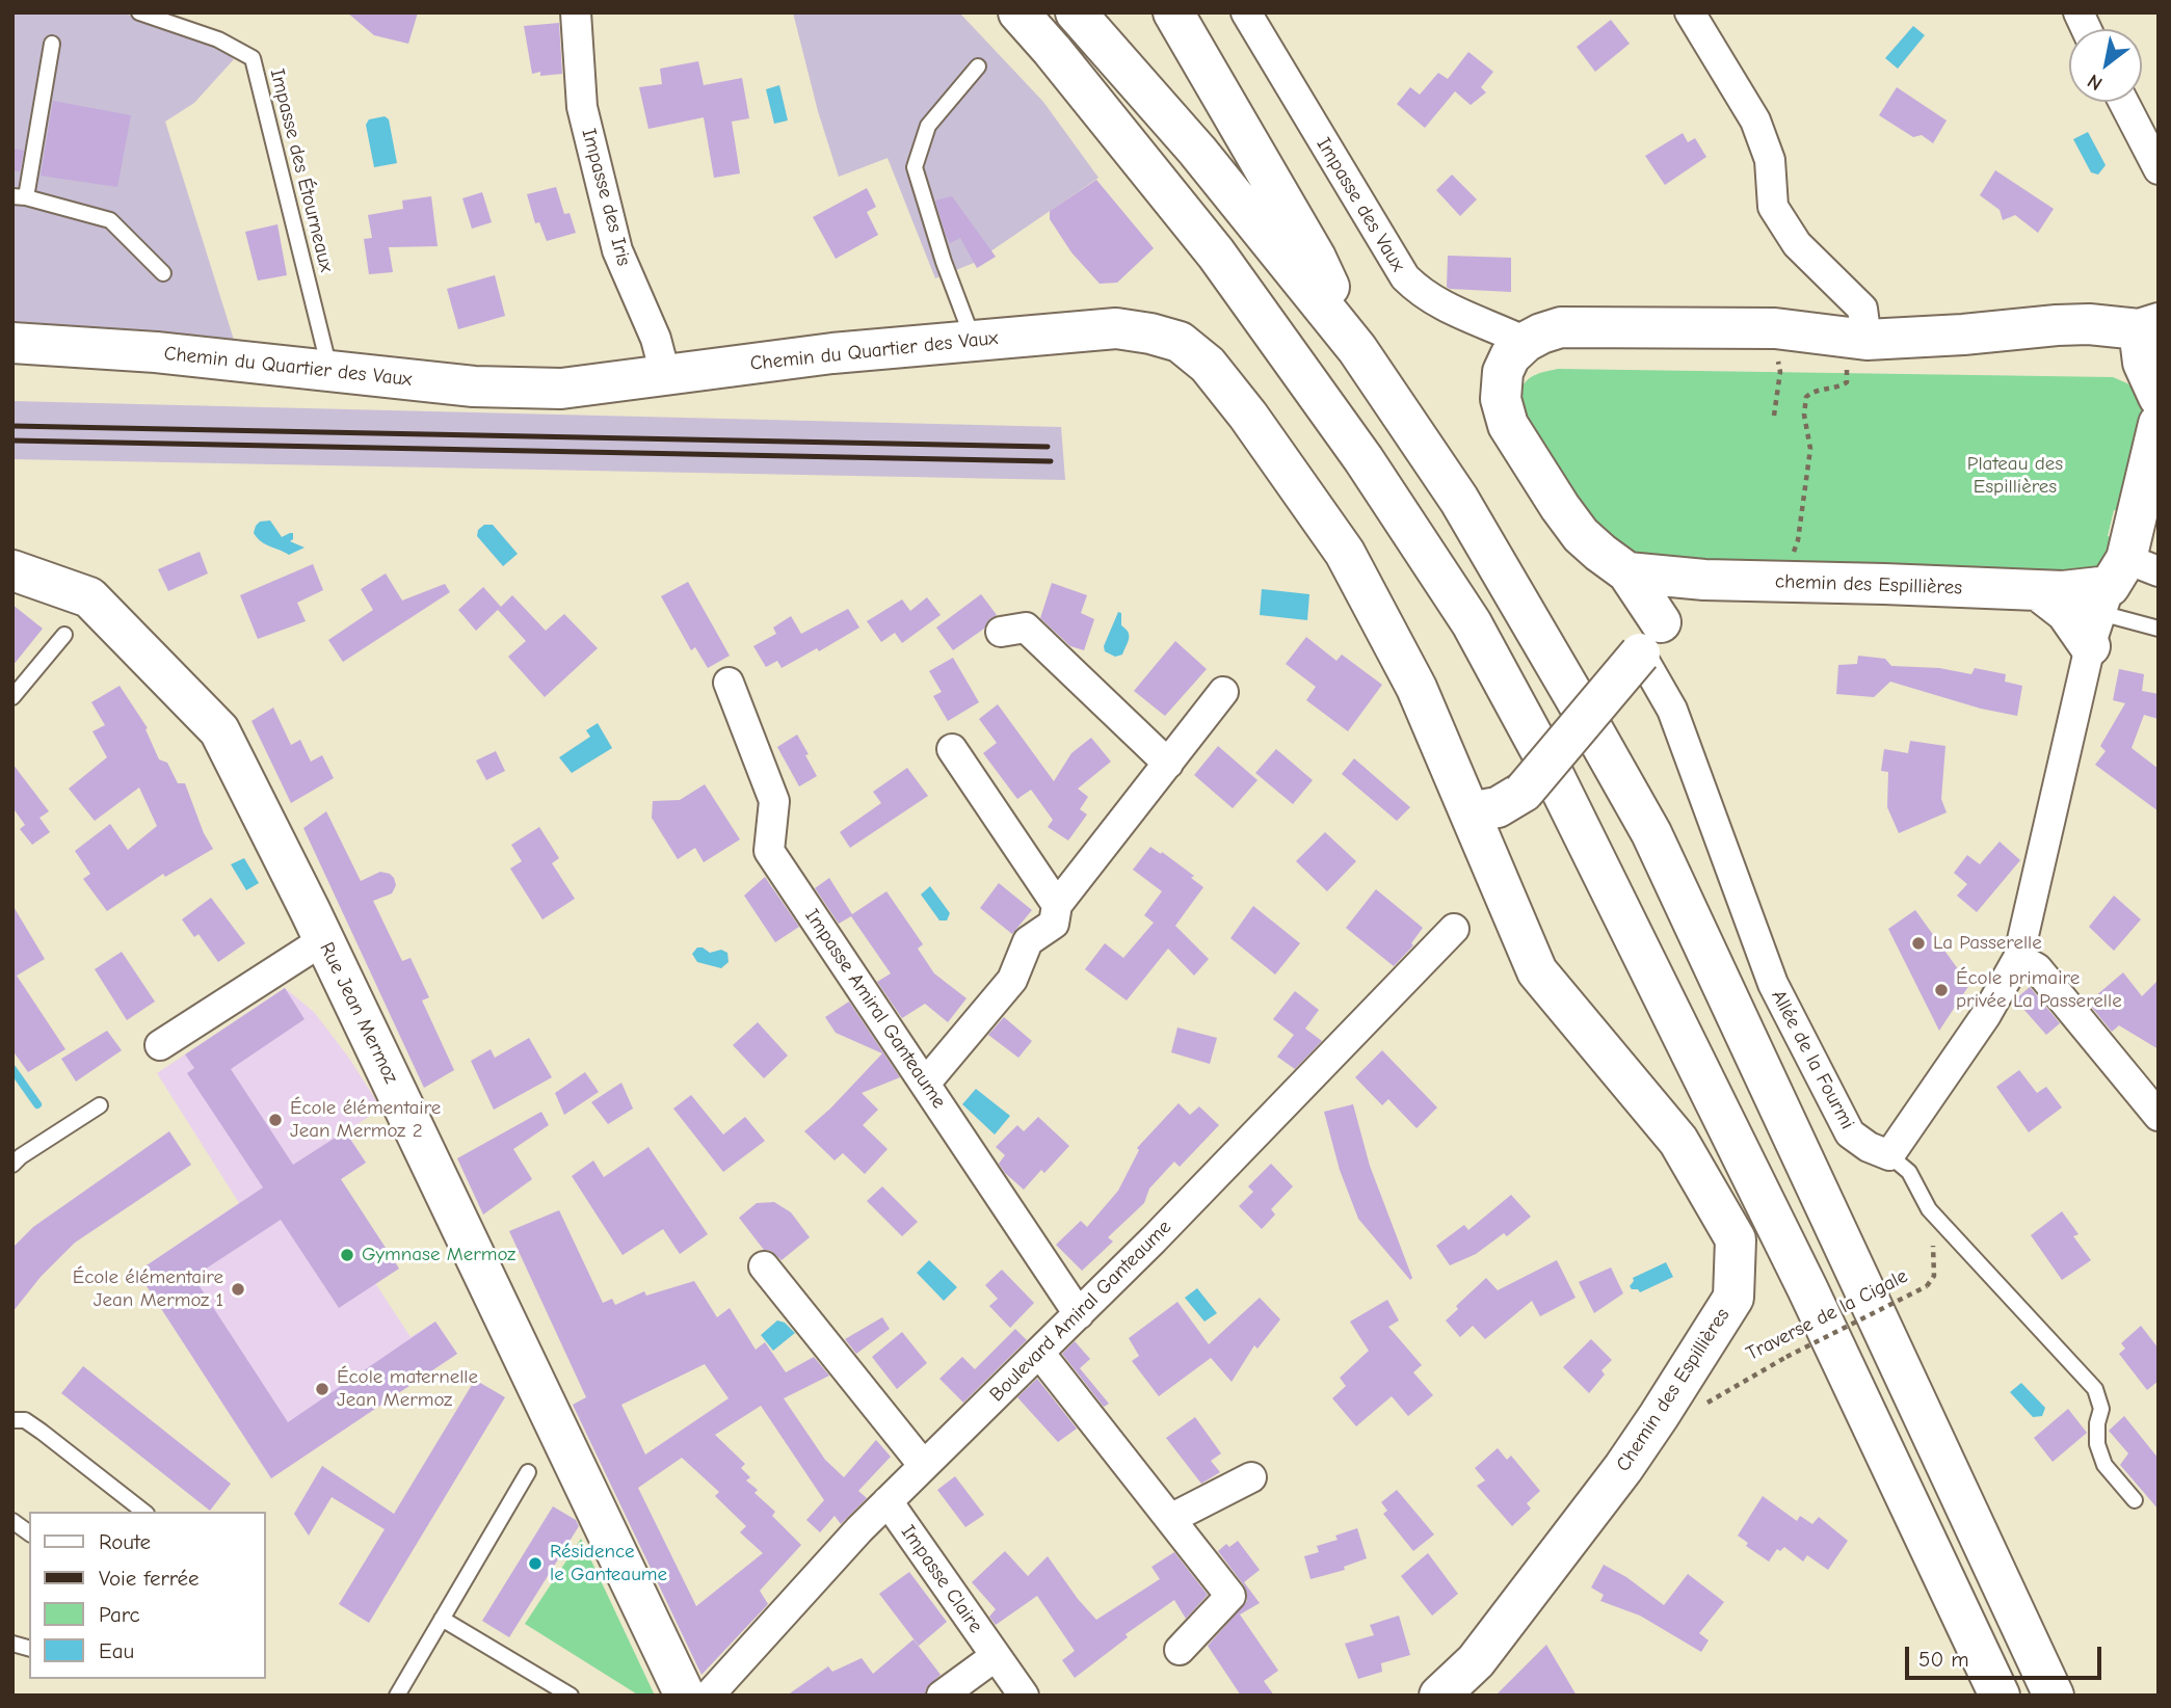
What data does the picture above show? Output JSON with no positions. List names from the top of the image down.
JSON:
{
  "streets": {
    "main road": [
      "Chemin du Quartier des Vaux",
      "chemin des Espillières",
      "Rue Jean Mermoz",
      "Chemin des Espillières"
    ],
    "street": [
      "Impasse des Iris",
      "Impasse des Vaux",
      "Impasse Amiral Ganteaume",
      "Allée de la Fourmi",
      "Boulevard Amiral Ganteaume",
      "Impasse Claire"
    ],
    "lane": ["Impasse des Étourneaux"],
    "path": ["Traverse de la Cigale"]
  },
  "crossings": [
    ["Impasse des Étourneaux", "Chemin du Quartier des Vaux"],
    ["Impasse des Iris", "Chemin du Quartier des Vaux"],
    ["Chemin du Quartier des Vaux", "Chemin des Espillières"],
    ["Impasse Amiral Ganteaume", "Boulevard Amiral Ganteaume"],
    ["Boulevard Amiral Ganteaume", "Impasse Claire"]
  ],
  "parks": ["Plateau des Espillières"],
  "places": [
    "La Passerelle",
    "École primaire privée La Passerelle",
    "École élémentaire Jean Mermoz 2",
    "Gymnase Mermoz",
    "École élémentaire Jean Mermoz 1",
    "École maternelle Jean Mermoz",
    "Résidence le Ganteaume"
  ],
  "legend": [
    "Route",
    "Voie ferrée",
    "Parc",
    "Eau"
  ],
  "scale_bar": "50 m",
  "north": "bottom left"
}
